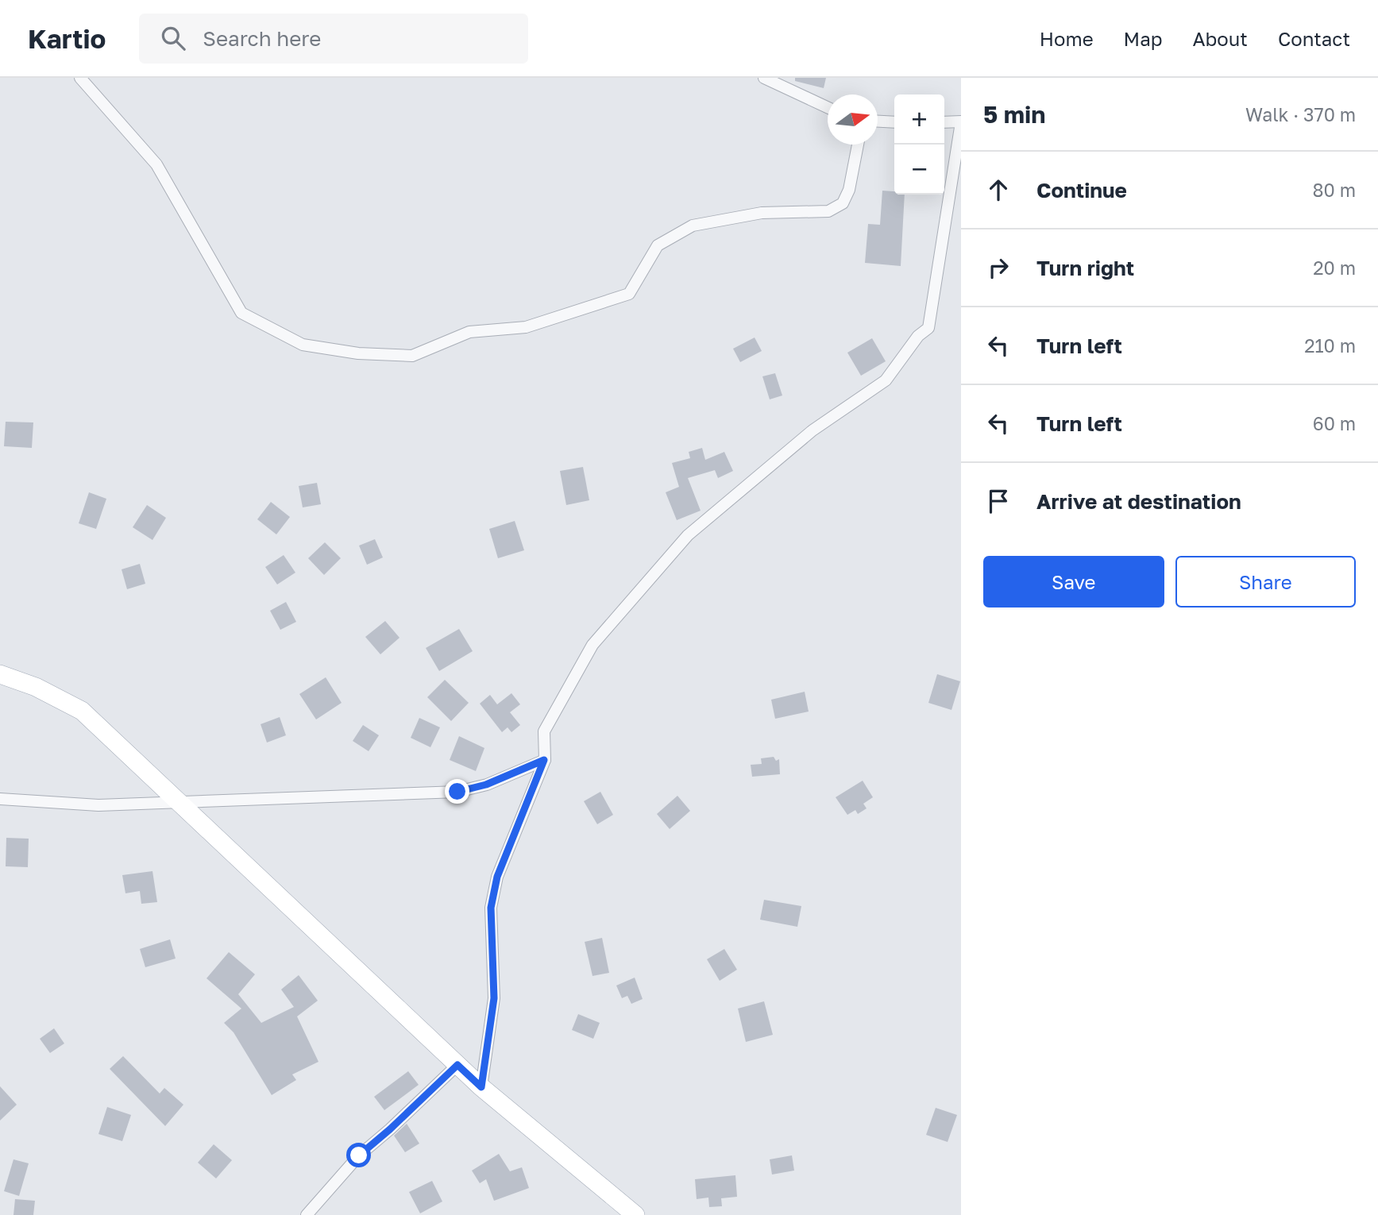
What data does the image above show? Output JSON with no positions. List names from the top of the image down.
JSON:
{
  "north": "right",
  "page": {
    "header": "Kartio",
    "search": "Search here",
    "nav": [
      "Home",
      "Map",
      "About",
      "Contact"
    ],
    "heading": ["5 min", "Walk · 370 m"],
    "map_buttons": ["+", "−"],
    "list": [
      ["Continue", "80 m"],
      ["Turn right", "20 m"],
      ["Turn left", "210 m"],
      ["Turn left", "60 m"],
      "Arrive at destination"
    ],
    "buttons": ["Save", "Share"]
  }
}
